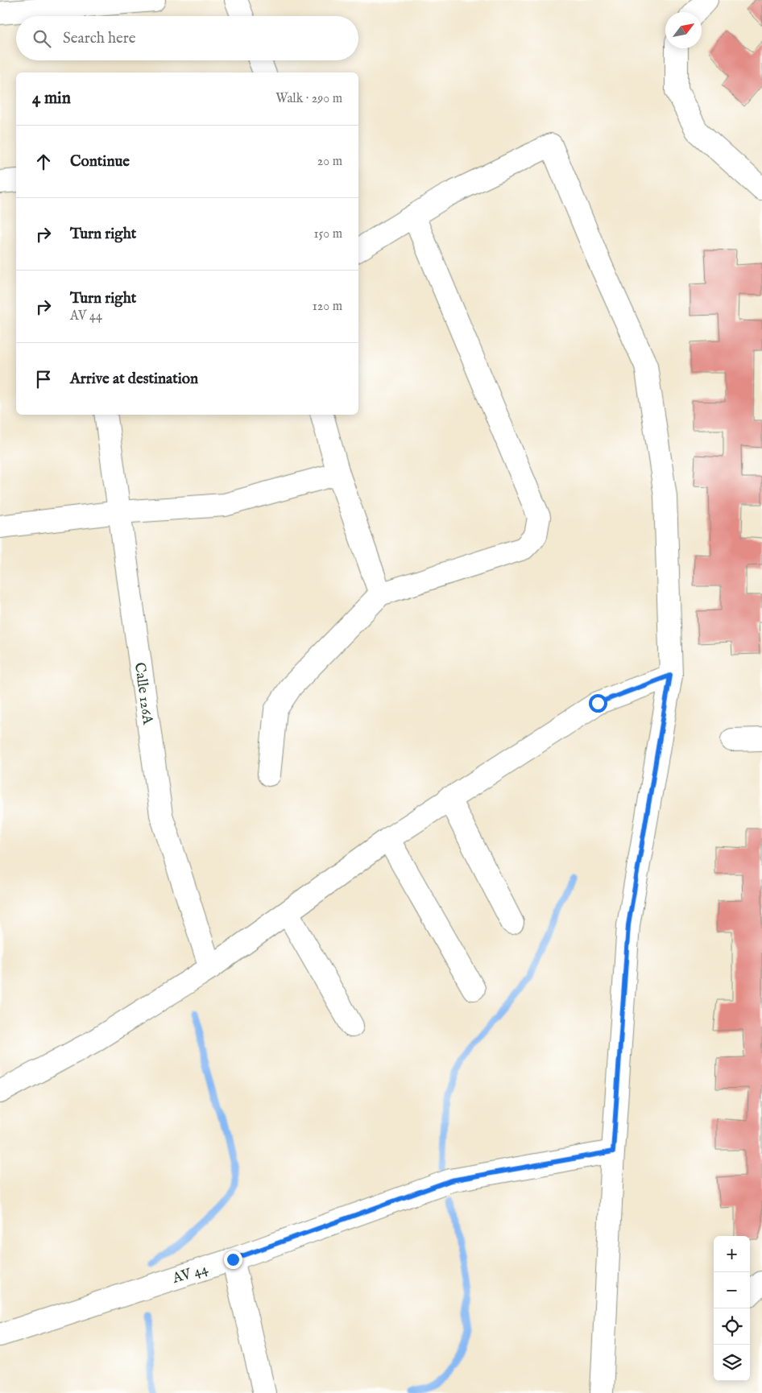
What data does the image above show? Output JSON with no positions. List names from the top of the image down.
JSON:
{
  "streets": {
    "street": ["Calle 126A", "AV 44"]
  },
  "north": "top right",
  "page": {
    "search": "Search here",
    "heading": ["4 min", "Walk · 290 m"],
    "list": [
      ["Continue", "20 m"],
      ["Turn right", "150 m"],
      ["Turn right", "AV 44", "120 m"],
      "Arrive at destination"
    ],
    "map_buttons": ["+", "−"]
  }
}
